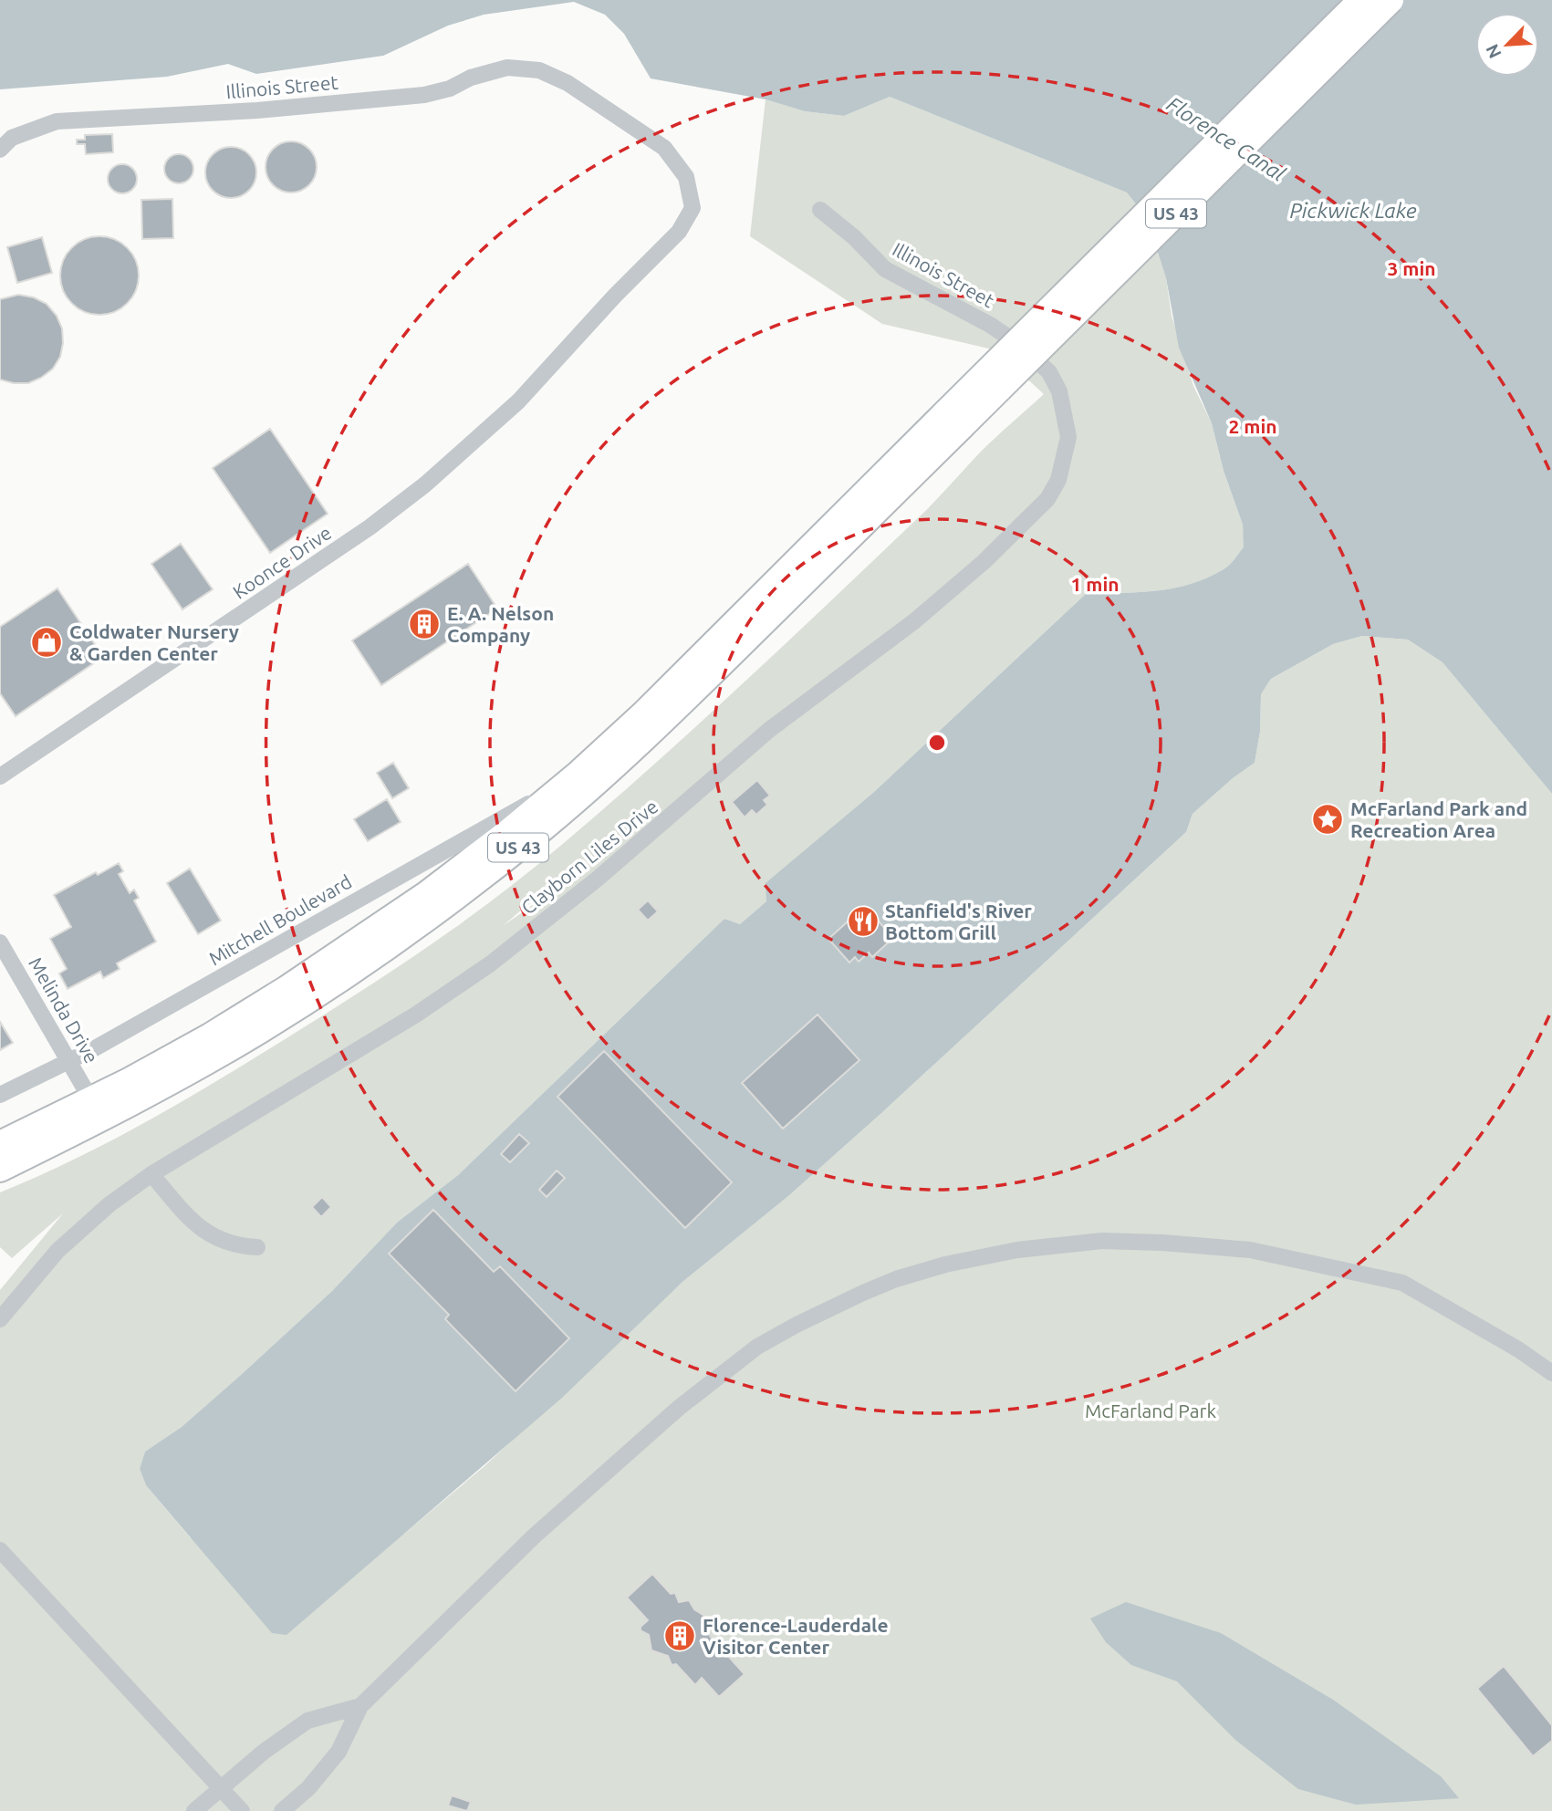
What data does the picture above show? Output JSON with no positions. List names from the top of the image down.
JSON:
{
  "streets": {
    "highway": ["US 43"],
    "street": [
      "Illinois Street",
      "Koonce Drive",
      "Clayborn Liles Drive",
      "Mitchell Boulevard",
      "Melinda Drive"
    ]
  },
  "crossings": [
    ["Illinois Street", "Koonce Drive"],
    ["Illinois Street", "Clayborn Liles Drive"],
    ["US 43", "Mitchell Boulevard"],
    ["US 43", "Melinda Drive"],
    ["Mitchell Boulevard", "Melinda Drive"]
  ],
  "water": ["Florence Canal", "Pickwick Lake"],
  "parks": ["McFarland Park"],
  "places": {
    "building": ["E. A. Nelson Company", "Florence-Lauderdale Visitor Center"],
    "shop": ["Coldwater Nursery & Garden Center"],
    "place": ["McFarland Park and Recreation Area"],
    "restaurant": ["Stanfield's River Bottom Grill"]
  },
  "north": "bottom left",
  "rings": ["3 min", "2 min", "1 min"]
}
